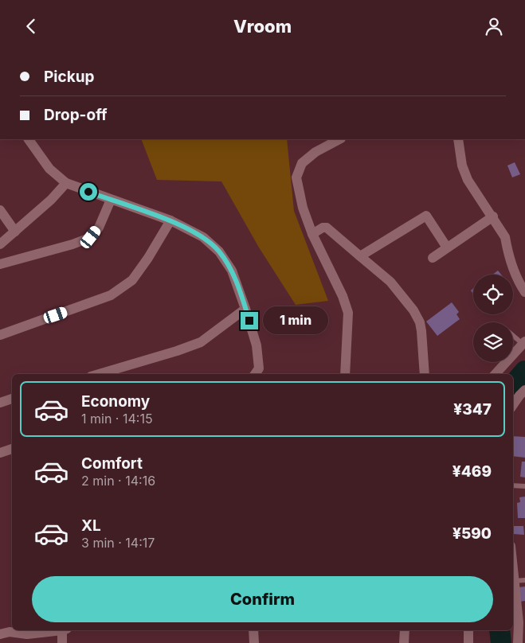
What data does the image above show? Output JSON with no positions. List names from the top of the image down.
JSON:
{
  "page": {
    "header": "Vroom",
    "banner": ["Pickup", "Drop-off"],
    "bubble": "1 min",
    "list": [
      {
        "name": "Economy",
        "note": "1 min · 14:15",
        "value": "¥347"
      },
      {
        "name": "Comfort",
        "note": "2 min · 14:16",
        "value": "¥469"
      },
      {
        "name": "XL",
        "note": "3 min · 14:17",
        "value": "¥590"
      }
    ],
    "buttons": "Confirm"
  }
}
